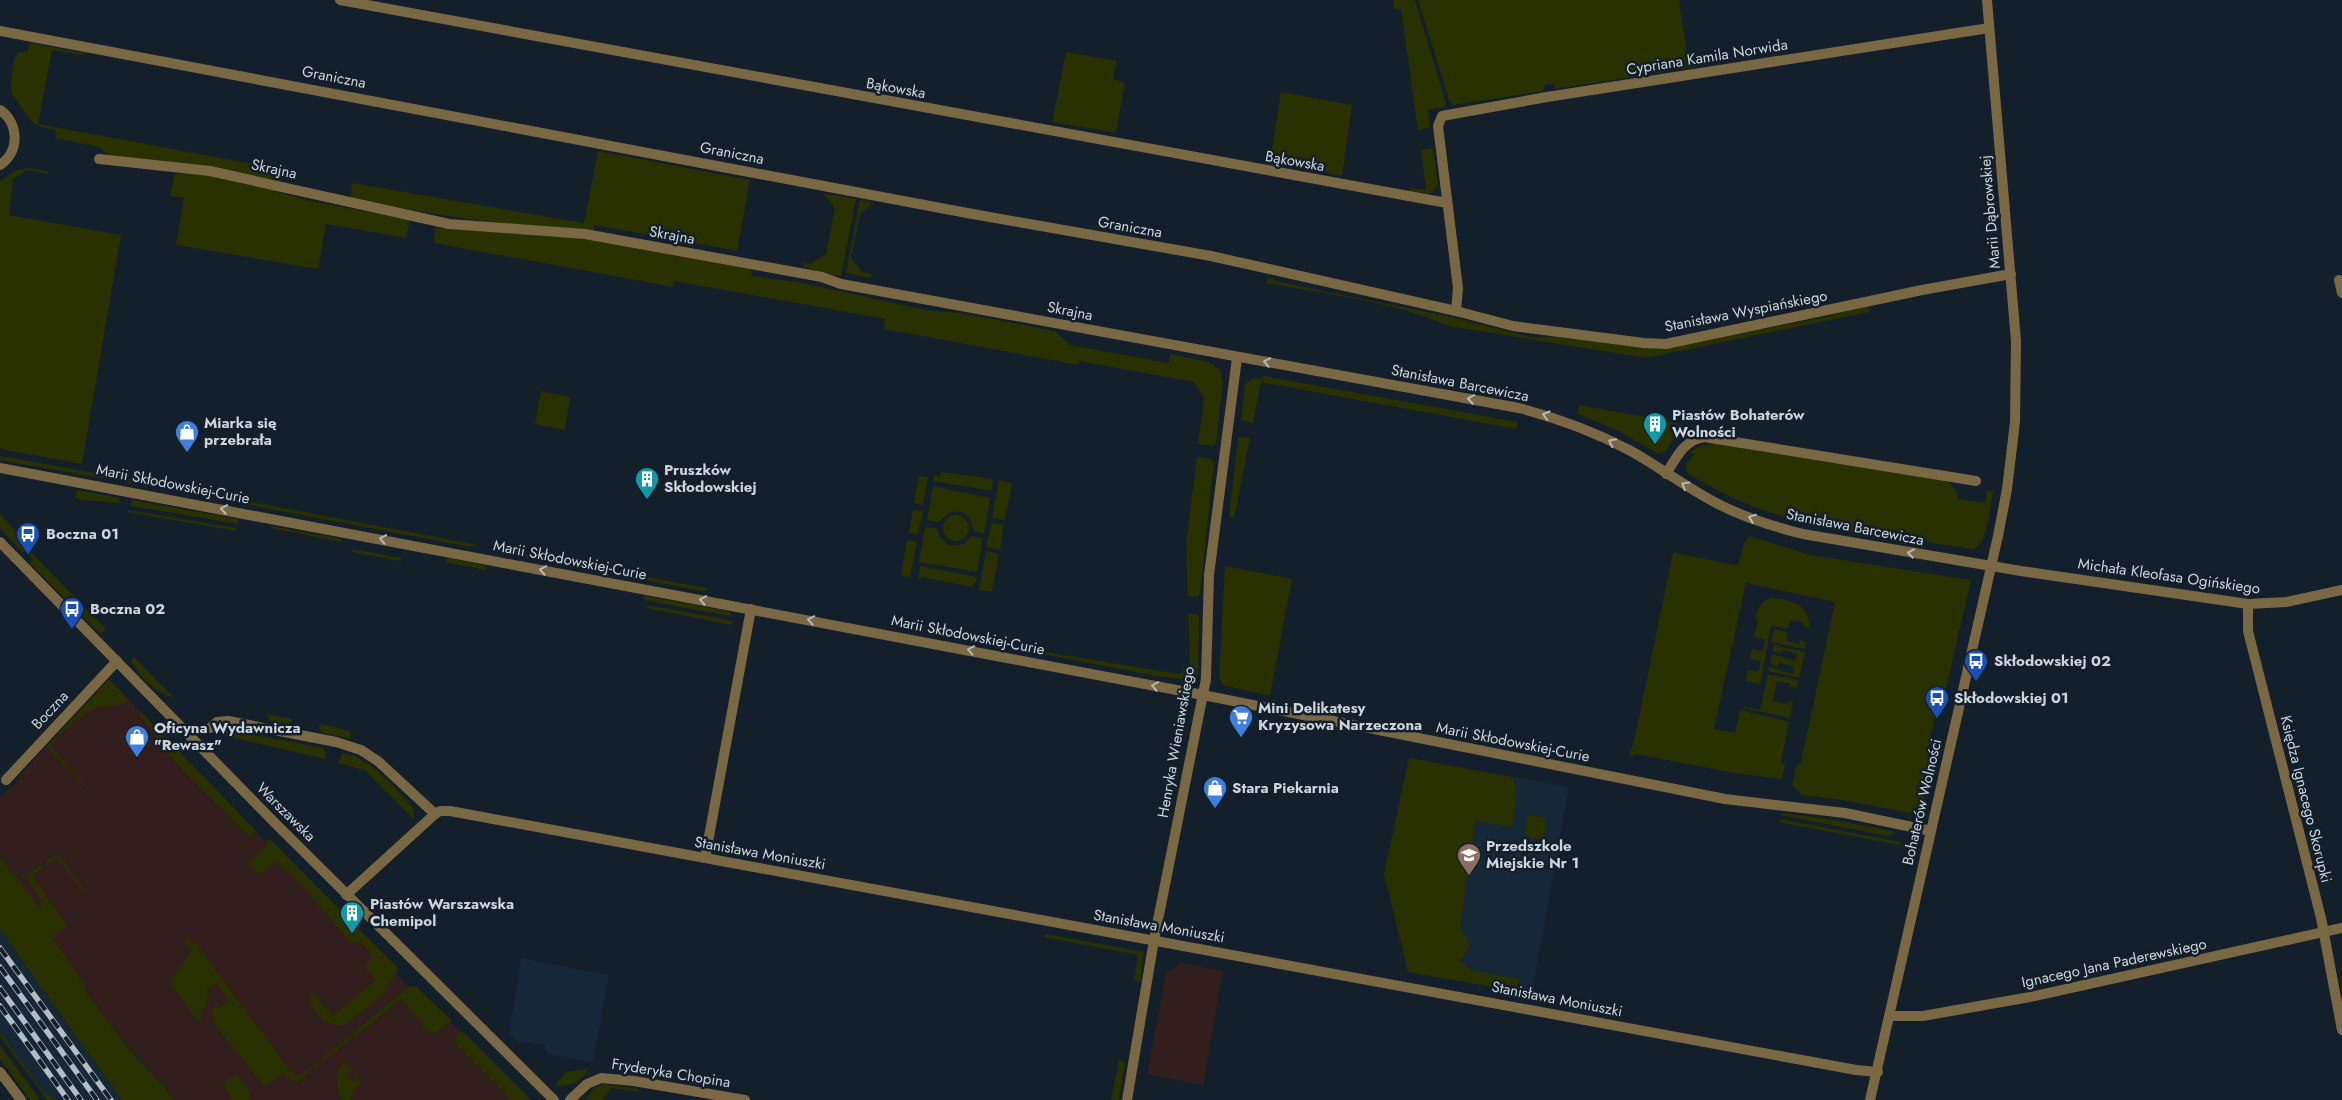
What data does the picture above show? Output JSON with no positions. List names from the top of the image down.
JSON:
{
  "streets": {
    "street": [
      "Cypriana Kamila Norwida",
      "Graniczna",
      "Bąkowska",
      "Skrajna",
      "Marii Dąbrowskiej",
      "Stanisława Wyspiańskiego",
      "Stanisława Barcewicza",
      "Marii Skłodowskiej-Curie",
      "Michała Kleofasa Ogińskiego",
      "Boczna",
      "Henryka Wieniawskiego",
      "Księdza Ignacego Skorupki",
      "Bohaterów Wolności",
      "Warszawska",
      "Stanisława Moniuszki",
      "Ignacego Jana Paderewskiego",
      "Fryderyka Chopina"
    ]
  },
  "crossings": [
    ["Cypriana Kamila Norwida", "Bąkowska"],
    ["Cypriana Kamila Norwida", "Marii Dąbrowskiej"],
    ["Graniczna", "Stanisława Wyspiańskiego"],
    ["Skrajna", "Stanisława Barcewicza"],
    ["Skrajna", "Henryka Wieniawskiego"],
    ["Marii Dąbrowskiej", "Stanisława Wyspiańskiego"],
    ["Marii Dąbrowskiej", "Bohaterów Wolności"],
    ["Stanisława Barcewicza", "Michała Kleofasa Ogińskiego"],
    ["Stanisława Barcewicza", "Henryka Wieniawskiego"],
    ["Stanisława Barcewicza", "Bohaterów Wolności"],
    ["Marii Skłodowskiej-Curie", "Henryka Wieniawskiego"],
    ["Marii Skłodowskiej-Curie", "Bohaterów Wolności"],
    ["Michała Kleofasa Ogińskiego", "Księdza Ignacego Skorupki"],
    ["Michała Kleofasa Ogińskiego", "Bohaterów Wolności"],
    ["Boczna", "Warszawska"],
    ["Henryka Wieniawskiego", "Stanisława Moniuszki"],
    ["Księdza Ignacego Skorupki", "Ignacego Jana Paderewskiego"],
    ["Bohaterów Wolności", "Stanisława Moniuszki"],
    ["Bohaterów Wolności", "Ignacego Jana Paderewskiego"]
  ],
  "one_way": ["Marii Skłodowskiej-Curie"],
  "places": {
    "building": ["Piastów Bohaterów Wolności", "Pruszków Skłodowskiej", "Piastów Warszawska Chemipol"],
    "shop": ["Miarka się przebrała", "Oficyna Wydawnicza \"Rewasz\"", "Stara Piekarnia"],
    "bus stop": [
      "Boczna 01",
      "Boczna 02",
      "Skłodowskiej 02",
      "Skłodowskiej 01"
    ],
    "supermarket": ["Mini Delikatesy Kryzysowa Narzeczona"],
    "school or university": ["Przedszkole Miejskie Nr 1"]
  }
}
